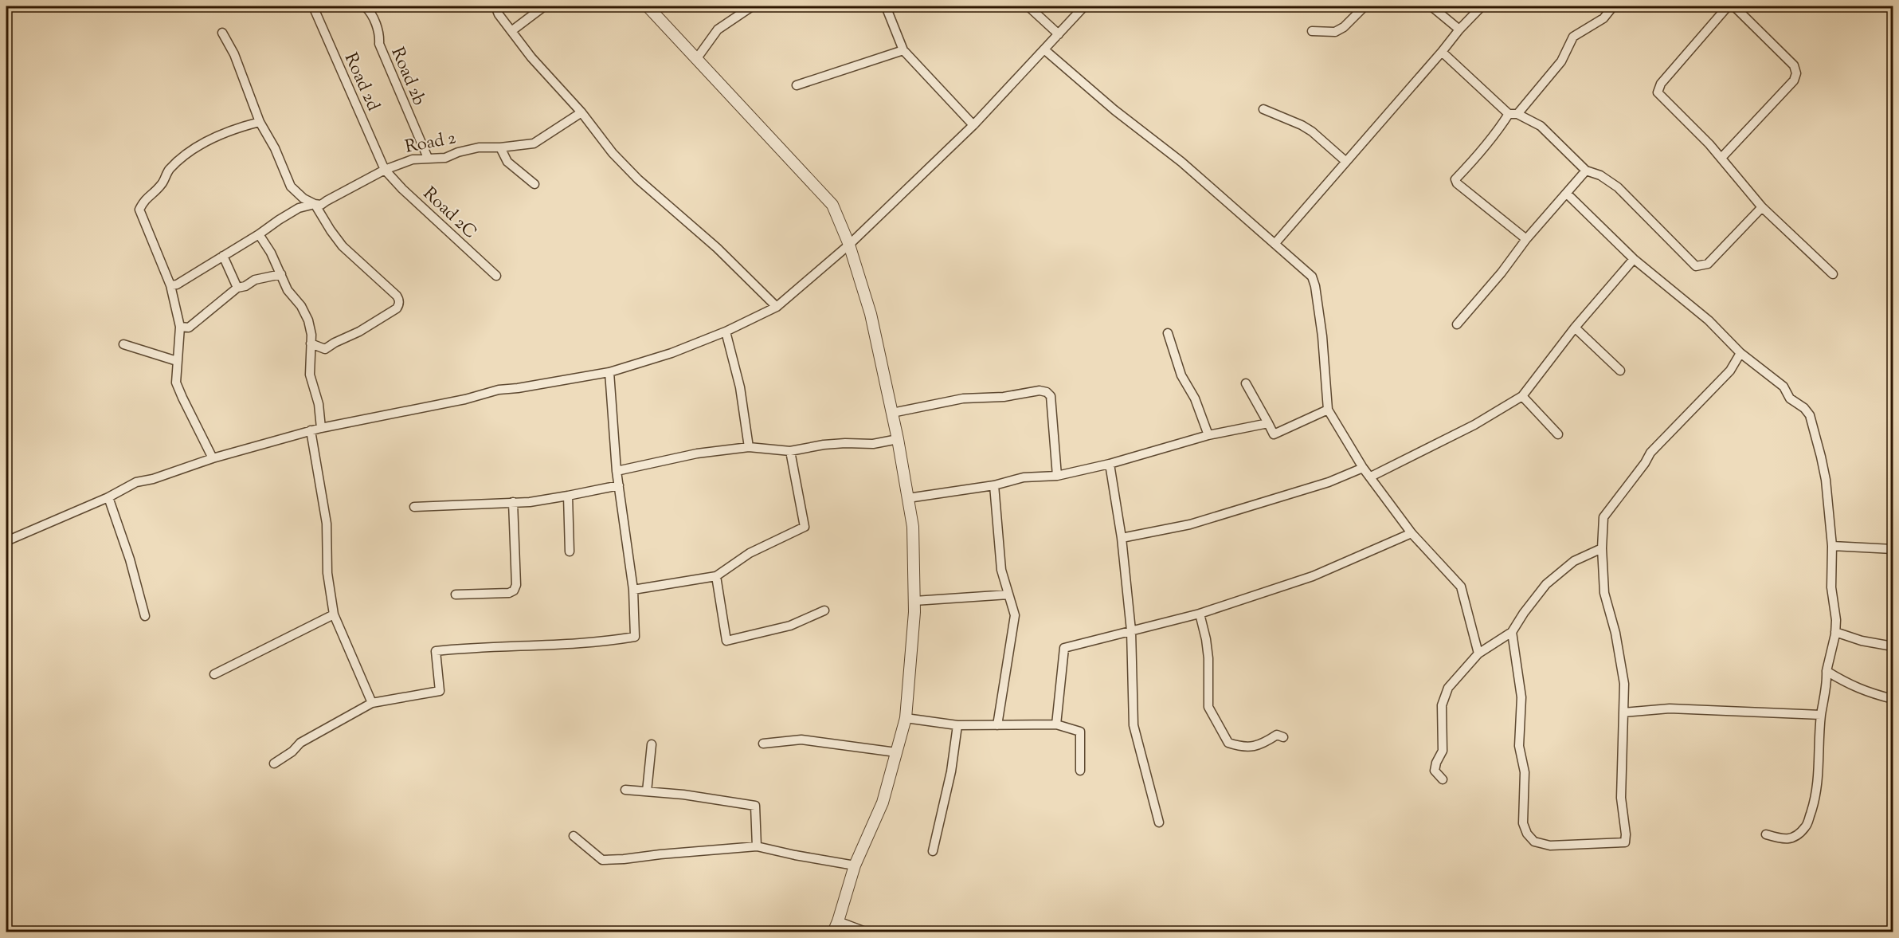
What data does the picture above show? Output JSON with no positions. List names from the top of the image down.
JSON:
{
  "streets": {
    "street": [
      "Road 2b",
      "Road 2d",
      "Road 2",
      "Road 2C"
    ]
  },
  "crossings": [
    ["Road 2b", "Road 2"],
    ["Road 2d", "Road 2"],
    ["Road 2d", "Road 2C"],
    ["Road 2", "Road 2C"]
  ]
}
